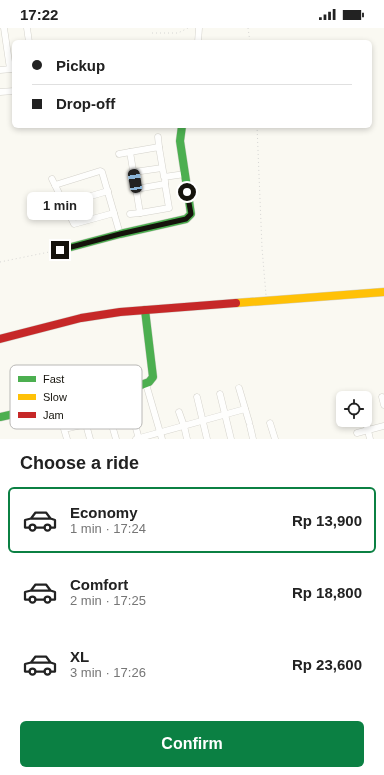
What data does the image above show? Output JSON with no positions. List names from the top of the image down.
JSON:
{
  "legend": ["Fast", "Slow", "Jam"],
  "page": {
    "status": "17:22",
    "banner": ["Pickup", "Drop-off"],
    "bubble": "1 min",
    "heading": "Choose a ride",
    "list": [
      {
        "name": "Economy",
        "note": "1 min · 17:24",
        "value": "Rp 13,900"
      },
      {
        "name": "Comfort",
        "note": "2 min · 17:25",
        "value": "Rp 18,800"
      },
      {
        "name": "XL",
        "note": "3 min · 17:26",
        "value": "Rp 23,600"
      }
    ],
    "buttons": "Confirm"
  }
}
